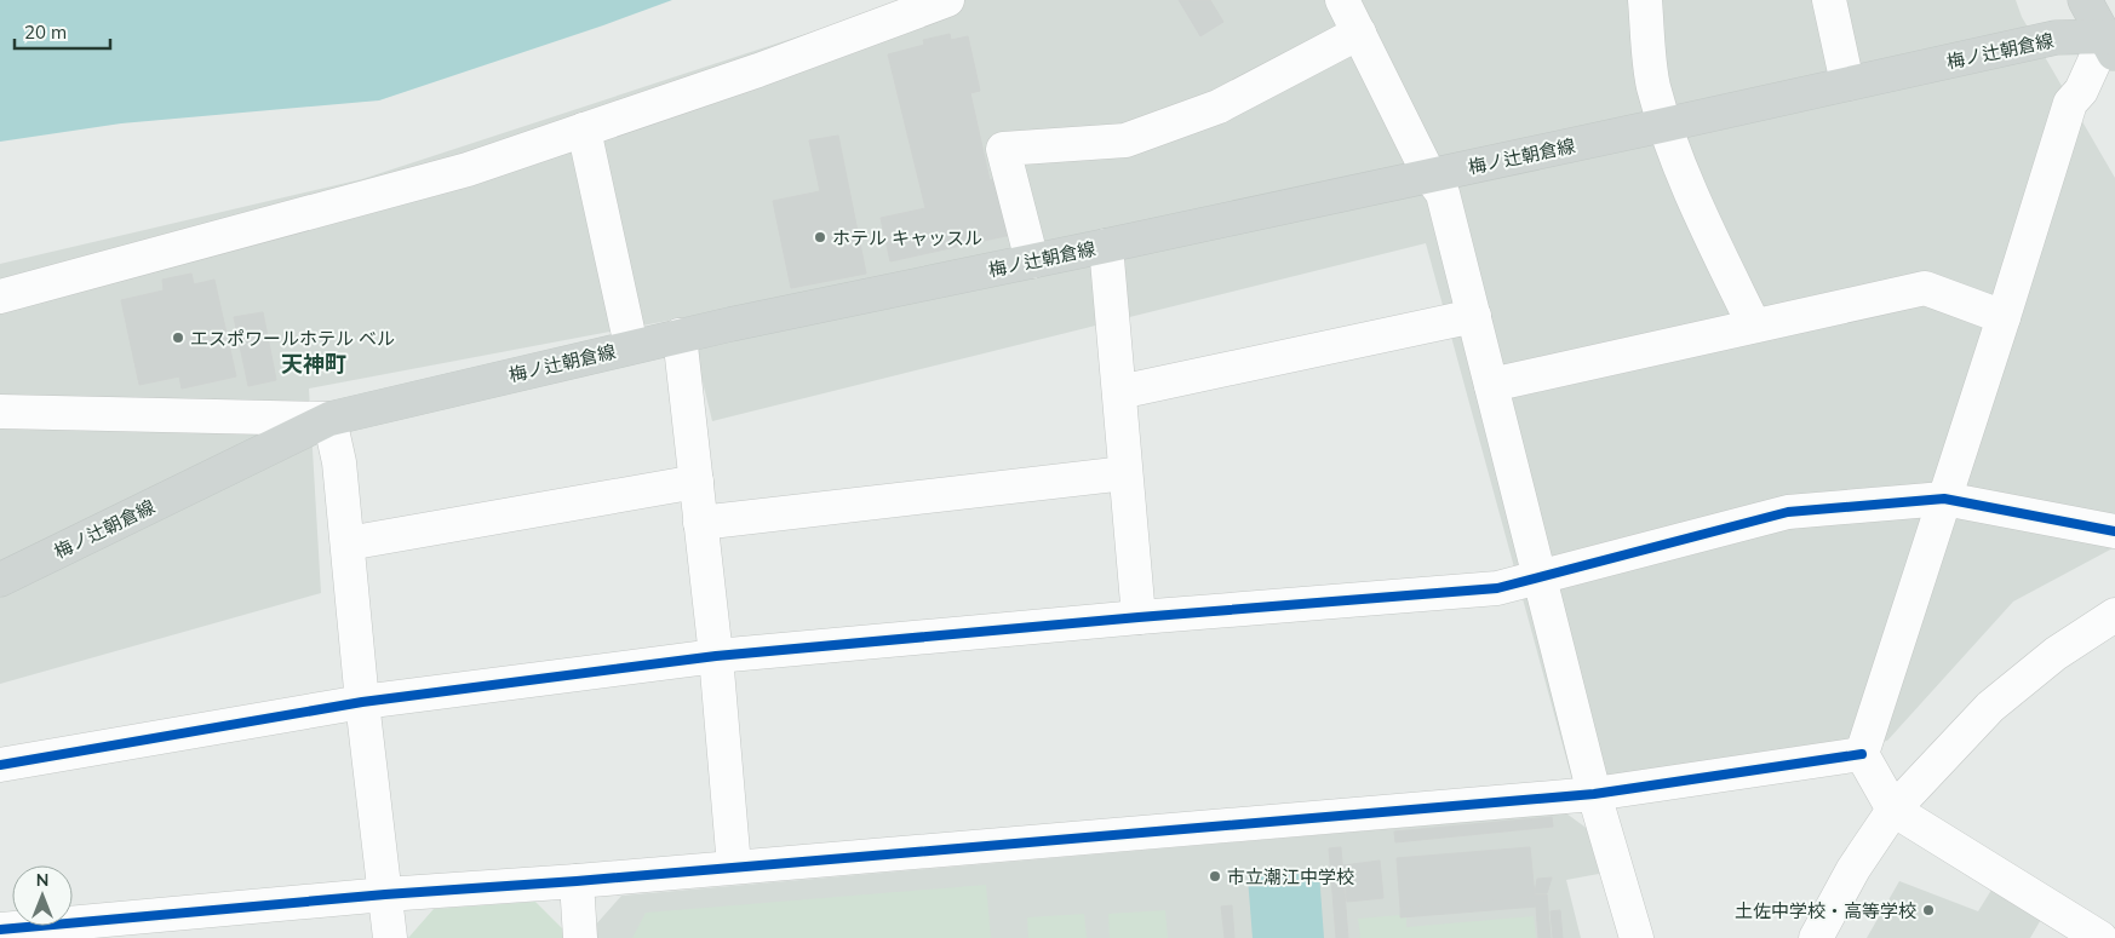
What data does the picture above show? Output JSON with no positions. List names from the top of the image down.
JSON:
{
  "streets": {
    "main road": ["梅ノ辻朝倉線"]
  },
  "districts": ["天神町"],
  "places": [
    "ホテル キャッスル",
    "エスポワールホテル ベル",
    "市立潮江中学校",
    "土佐中学校・高等学校"
  ],
  "scale_bar": "20 m",
  "north": "top"
}
